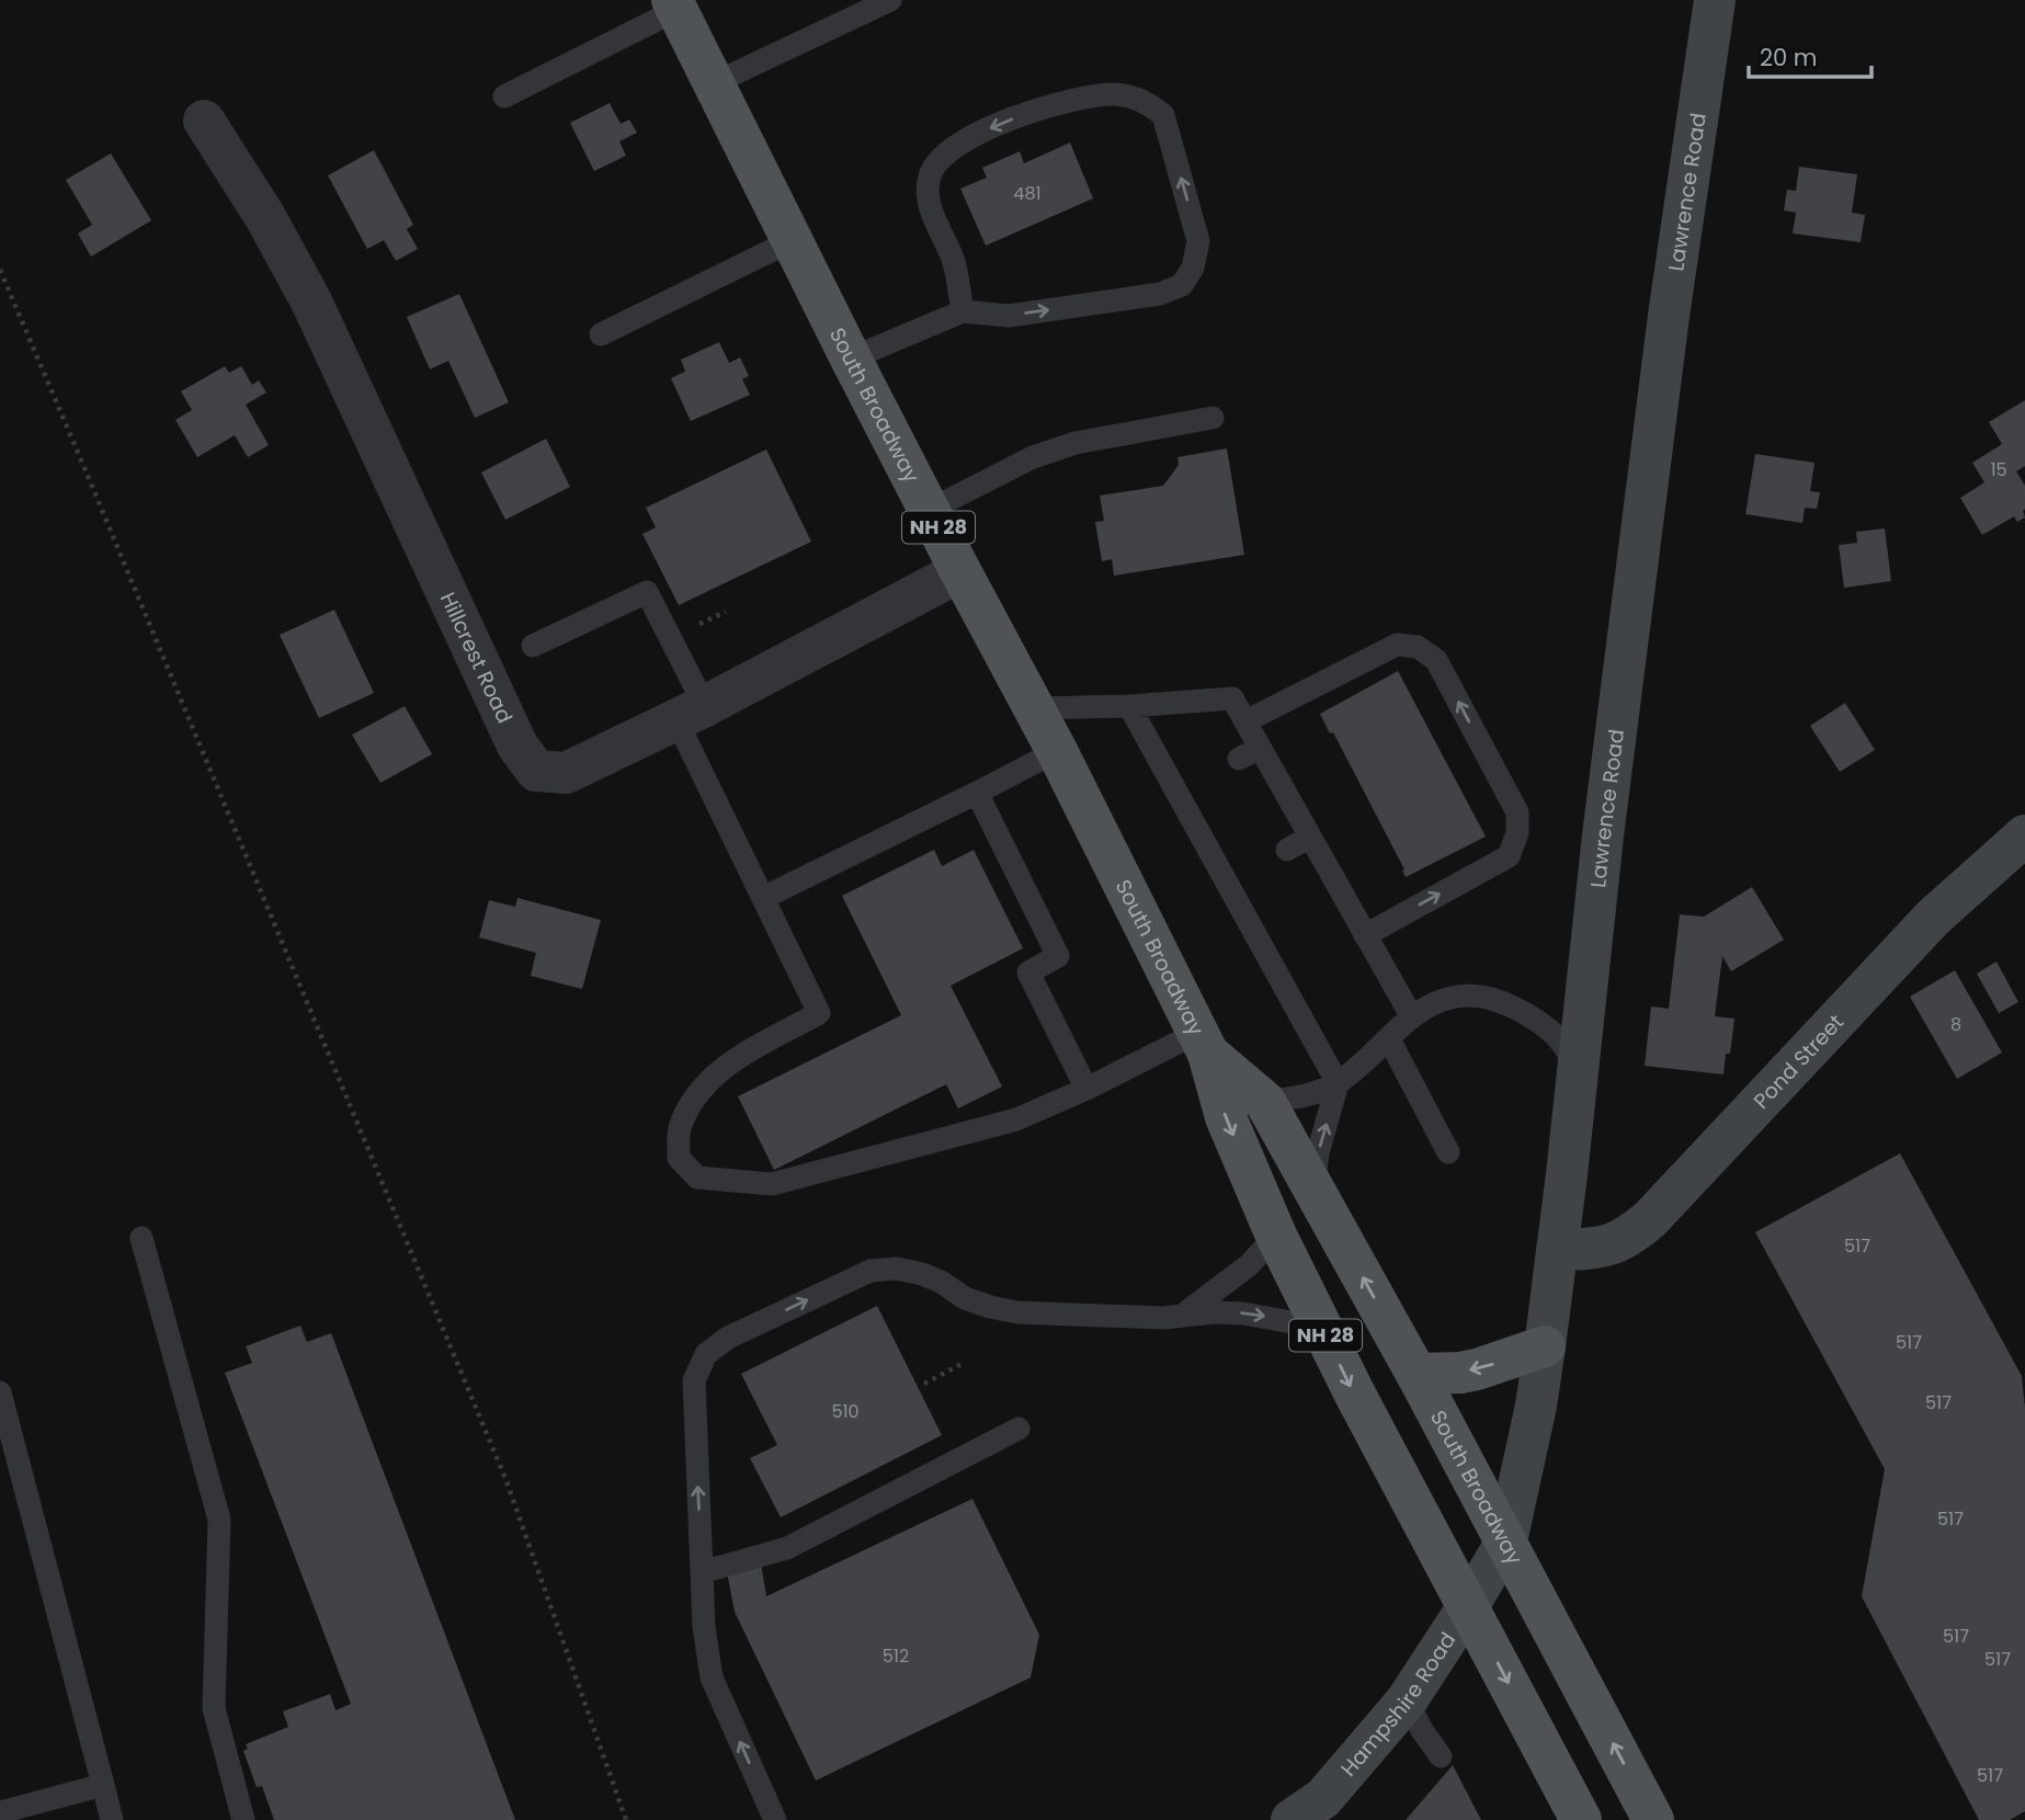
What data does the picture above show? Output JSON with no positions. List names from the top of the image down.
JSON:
{
  "streets": {
    "main road": ["South Broadway", "NH 28"],
    "street": [
      "Lawrence Road",
      "Hillcrest Road",
      "Pond Street",
      "Hampshire Road"
    ]
  },
  "crossings": [
    ["Lawrence Road", "South Broadway"],
    ["Lawrence Road", "Pond Street"],
    ["Lawrence Road", "Hampshire Road"],
    ["South Broadway", "Hillcrest Road"],
    ["South Broadway", "Hampshire Road"]
  ],
  "house_numbers": [
    "481",
    "15",
    "8",
    "517",
    "517",
    "517",
    "510",
    "517",
    "517",
    "512",
    "517",
    "517"
  ],
  "scale_bar": "20 m"
}
